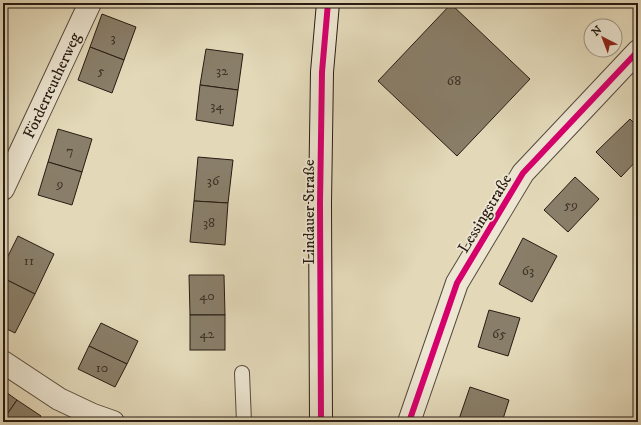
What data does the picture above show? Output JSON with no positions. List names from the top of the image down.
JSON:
{
  "streets": {
    "street": ["Förderreutherweg", "Lindauer Straße", "Lessingstraße"]
  },
  "house_numbers": [
    "3",
    "5",
    "32",
    "68",
    "34",
    "7",
    "36",
    "9",
    "59",
    "38",
    "11",
    "63",
    "40",
    "42",
    "65",
    "10"
  ],
  "north": "top left"
}
